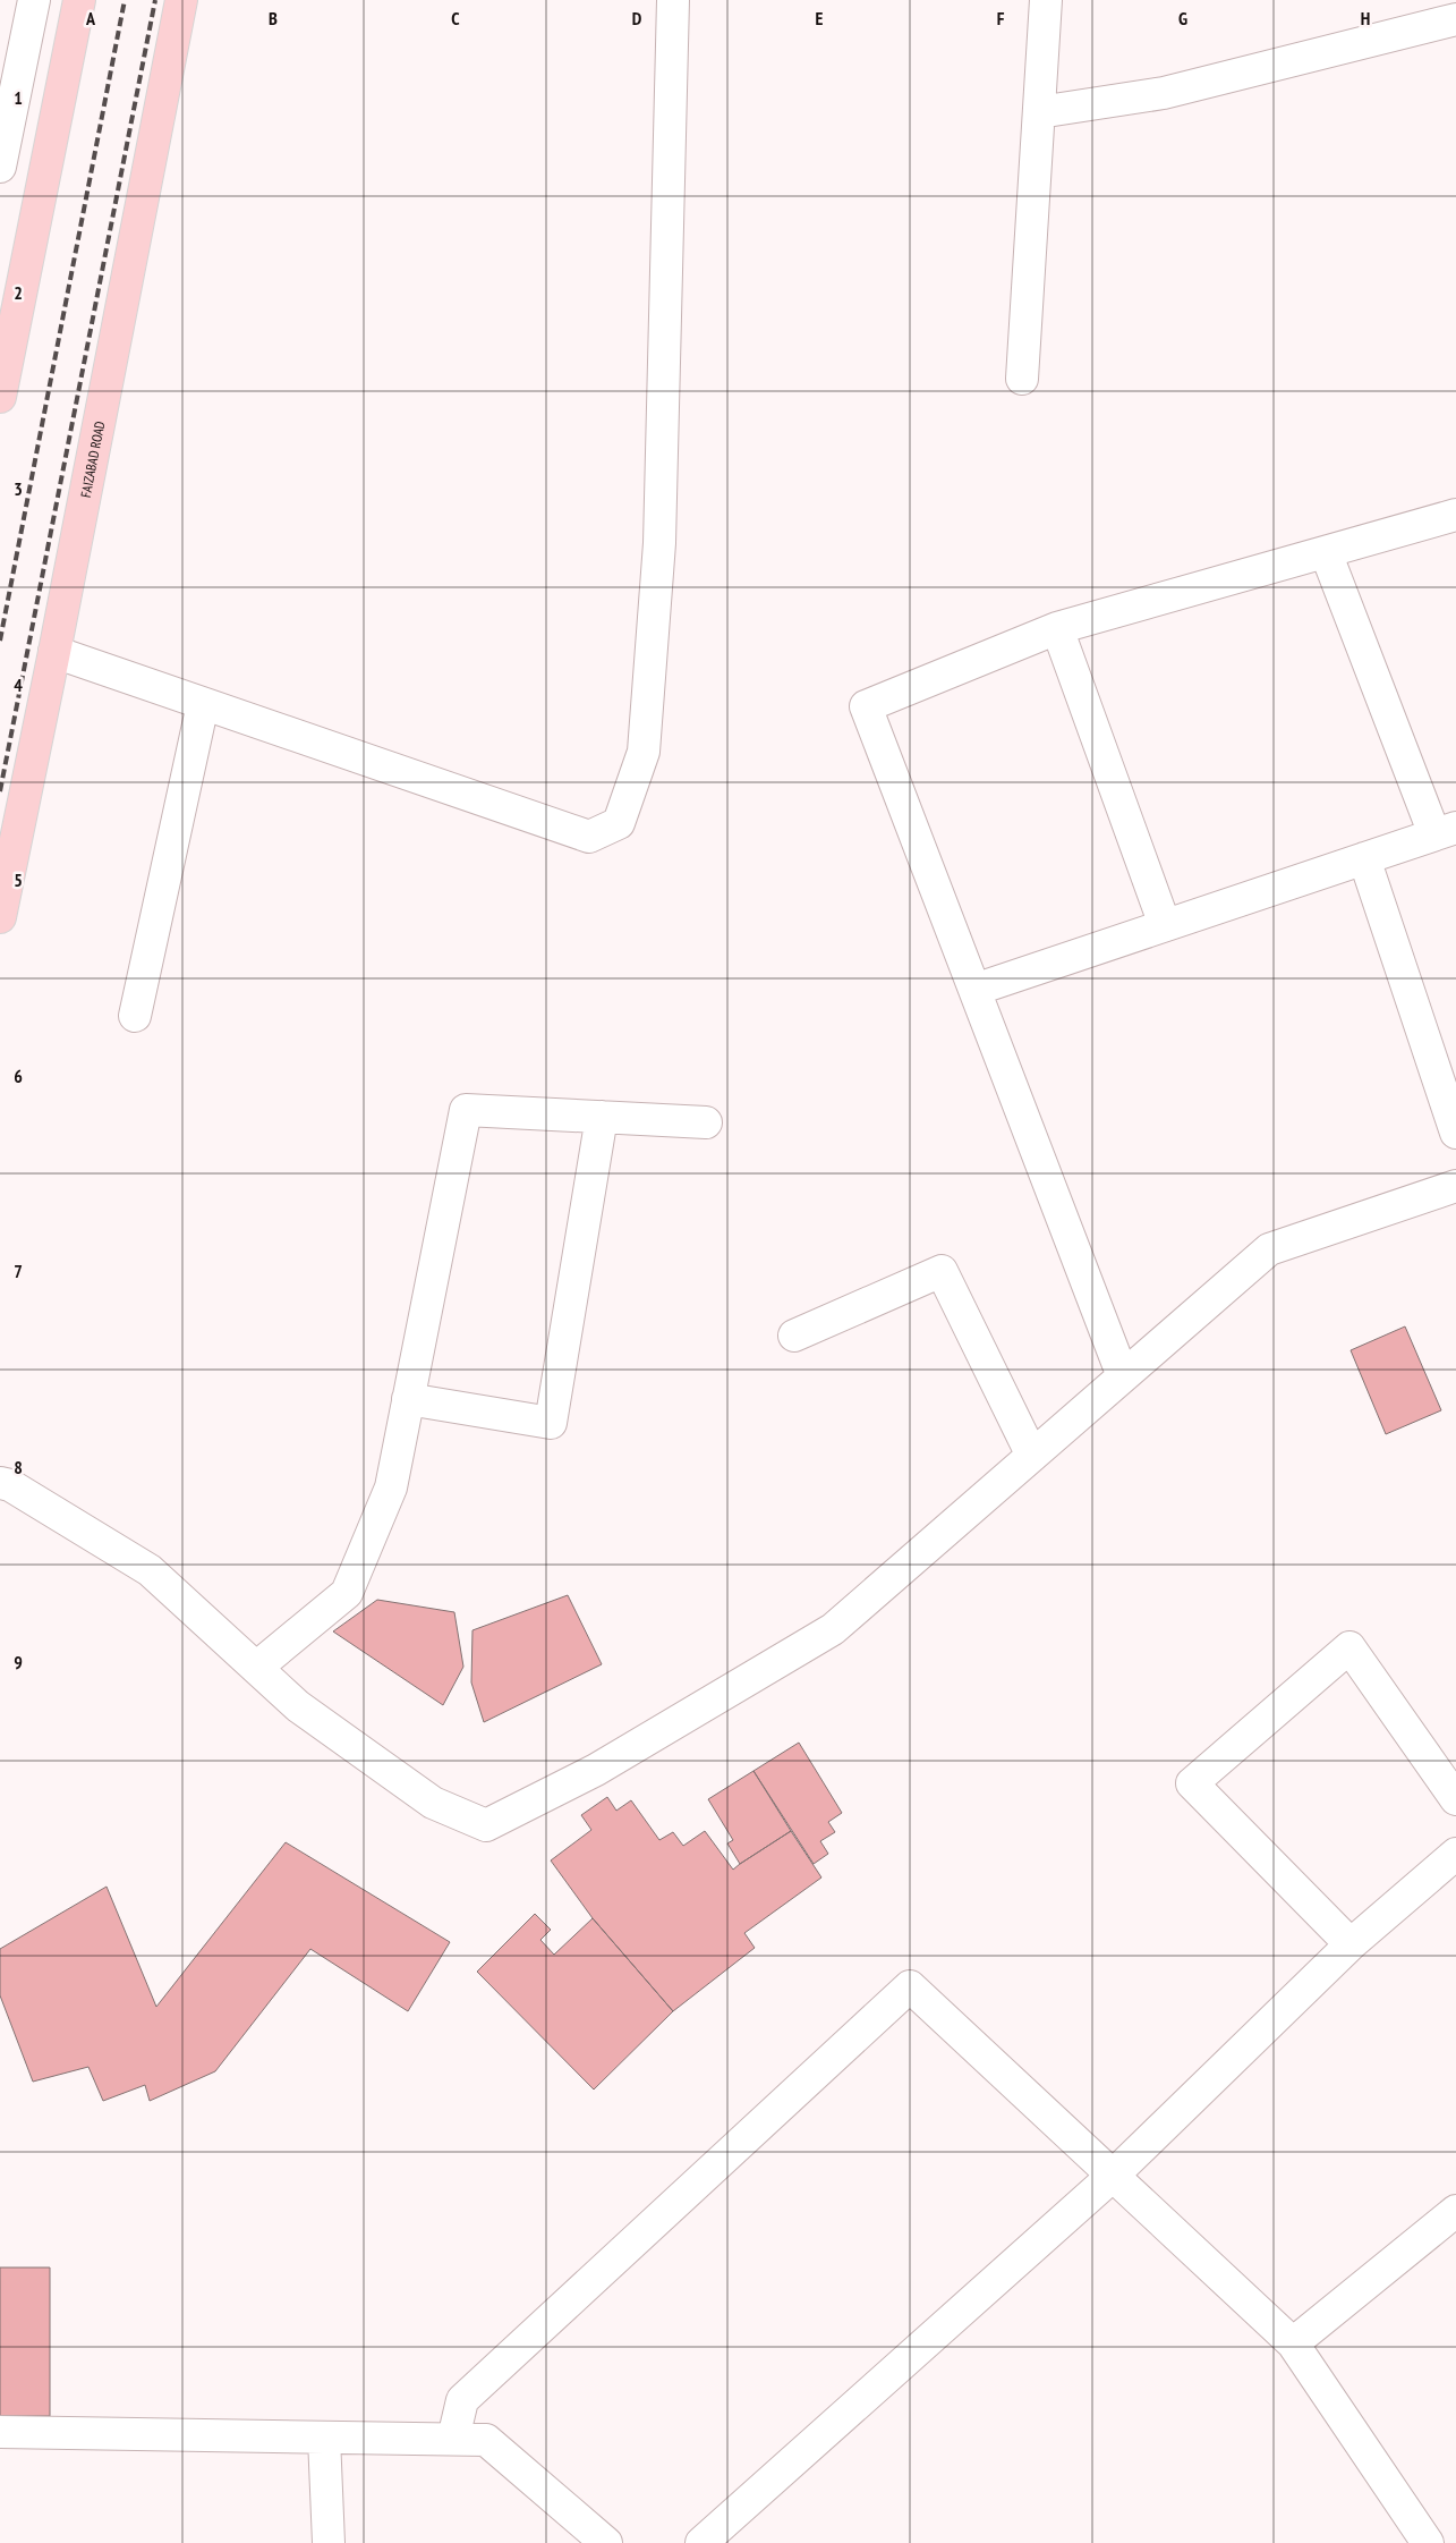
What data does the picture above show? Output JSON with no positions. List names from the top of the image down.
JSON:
{
  "streets": {
    "main road": ["FAIZABAD ROAD"]
  },
  "grid": {
    "columns": [
      "A",
      "B",
      "C",
      "D",
      "E",
      "F",
      "G",
      "H"
    ],
    "rows": [
      "1",
      "2",
      "3",
      "4",
      "5",
      "6",
      "7",
      "8",
      "9"
    ]
  }
}
